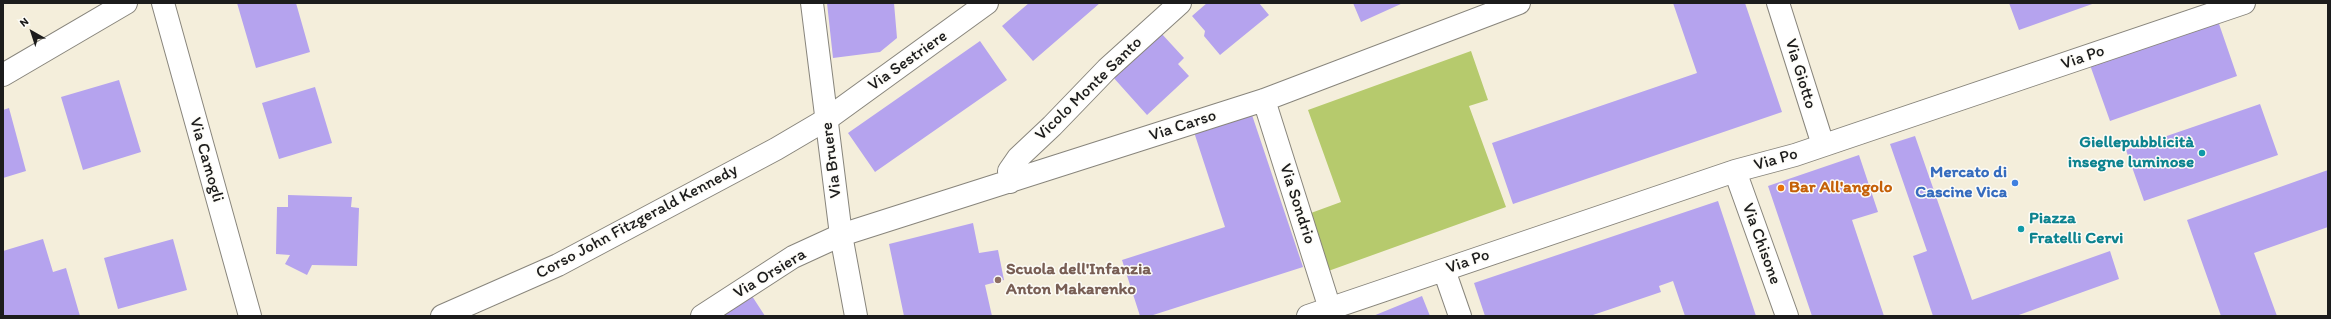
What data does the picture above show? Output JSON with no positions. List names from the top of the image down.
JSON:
{
  "streets": {
    "street": [
      "Via Po",
      "Via Sestriere",
      "Via Giotto",
      "Vicolo Monte Santo",
      "Via Carso",
      "Via Camogli",
      "Via Bruere",
      "Via Sondrio",
      "Corso John Fitzgerald Kennedy",
      "Via Chisone",
      "Via Orsiera"
    ]
  },
  "crossings": [
    ["Via Po", "Via Giotto"],
    ["Via Po", "Via Sondrio"],
    ["Via Po", "Via Chisone"],
    ["Via Sestriere", "Via Bruere"],
    ["Via Sestriere", "Corso John Fitzgerald Kennedy"],
    ["Vicolo Monte Santo", "Via Carso"],
    ["Via Carso", "Via Bruere"],
    ["Via Carso", "Via Sondrio"],
    ["Via Carso", "Via Orsiera"],
    ["Via Bruere", "Corso John Fitzgerald Kennedy"],
    ["Via Bruere", "Via Orsiera"]
  ],
  "places": [
    "Giellepubblicità insegne luminose",
    "Mercato di Cascine Vica",
    "Bar All'angolo",
    "Piazza Fratelli Cervi",
    "Scuola dell'Infanzia Anton Makarenko"
  ],
  "north": "top left"
}
